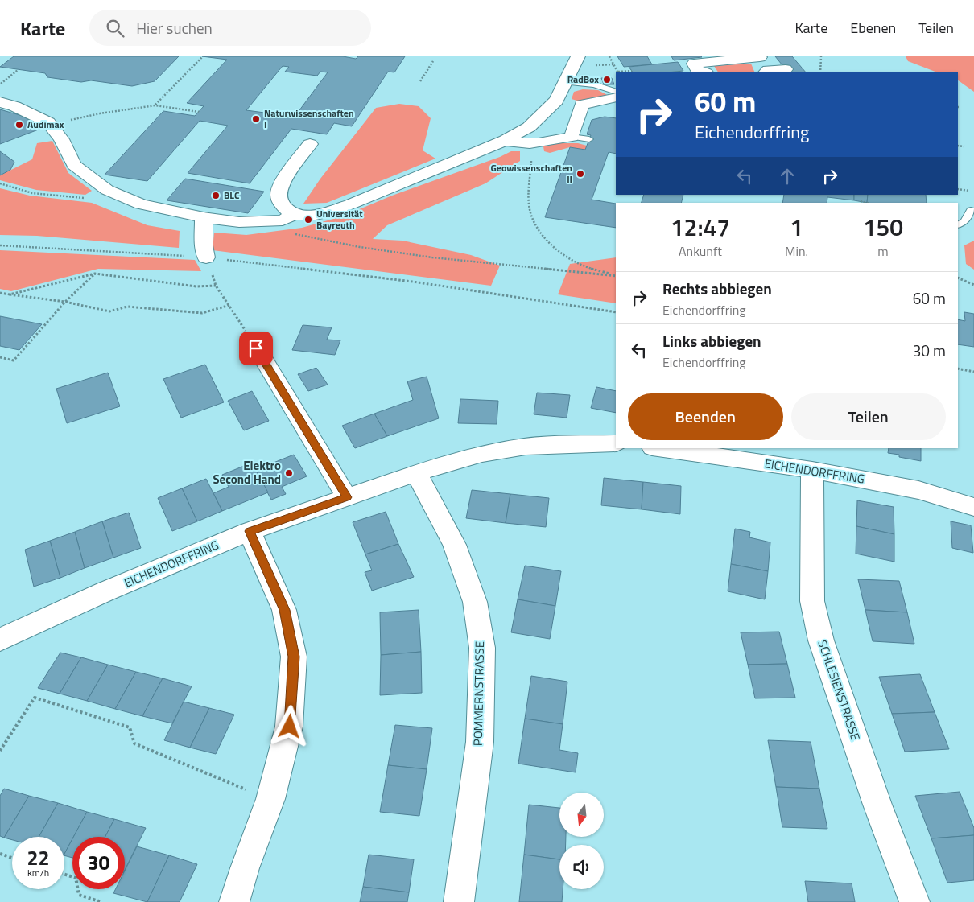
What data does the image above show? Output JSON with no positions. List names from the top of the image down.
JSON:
{
  "streets": {
    "street": ["EICHENDORFFRING", "SCHLESIENSTRASSE", "POMMERNSTRASSE"]
  },
  "crossings": [
    ["EICHENDORFFRING", "SCHLESIENSTRASSE"],
    ["EICHENDORFFRING", "POMMERNSTRASSE"]
  ],
  "places": [
    "RadBox",
    "Naturwissenschaften I",
    "Audimax",
    "Geowissenschaften II",
    "BLC",
    "Universität Bayreuth",
    "Elektro Second Hand"
  ],
  "north": "bottom",
  "page": {
    "header": "Karte",
    "search": "Hier suchen",
    "nav": ["Karte", "Ebenen", "Teilen"],
    "turn": ["60 m", "Eichendorffring"],
    "eta": [
      "12:47",
      "Ankunft",
      "1",
      "Min.",
      "150",
      "m"
    ],
    "list": [
      {
        "name": "Rechts abbiegen",
        "note": "Eichendorffring",
        "value": "60 m"
      },
      {
        "name": "Links abbiegen",
        "note": "Eichendorffring",
        "value": "30 m"
      }
    ],
    "buttons": ["Beenden", "Teilen"],
    "speed": "22 km/h",
    "limit": "30"
  }
}
